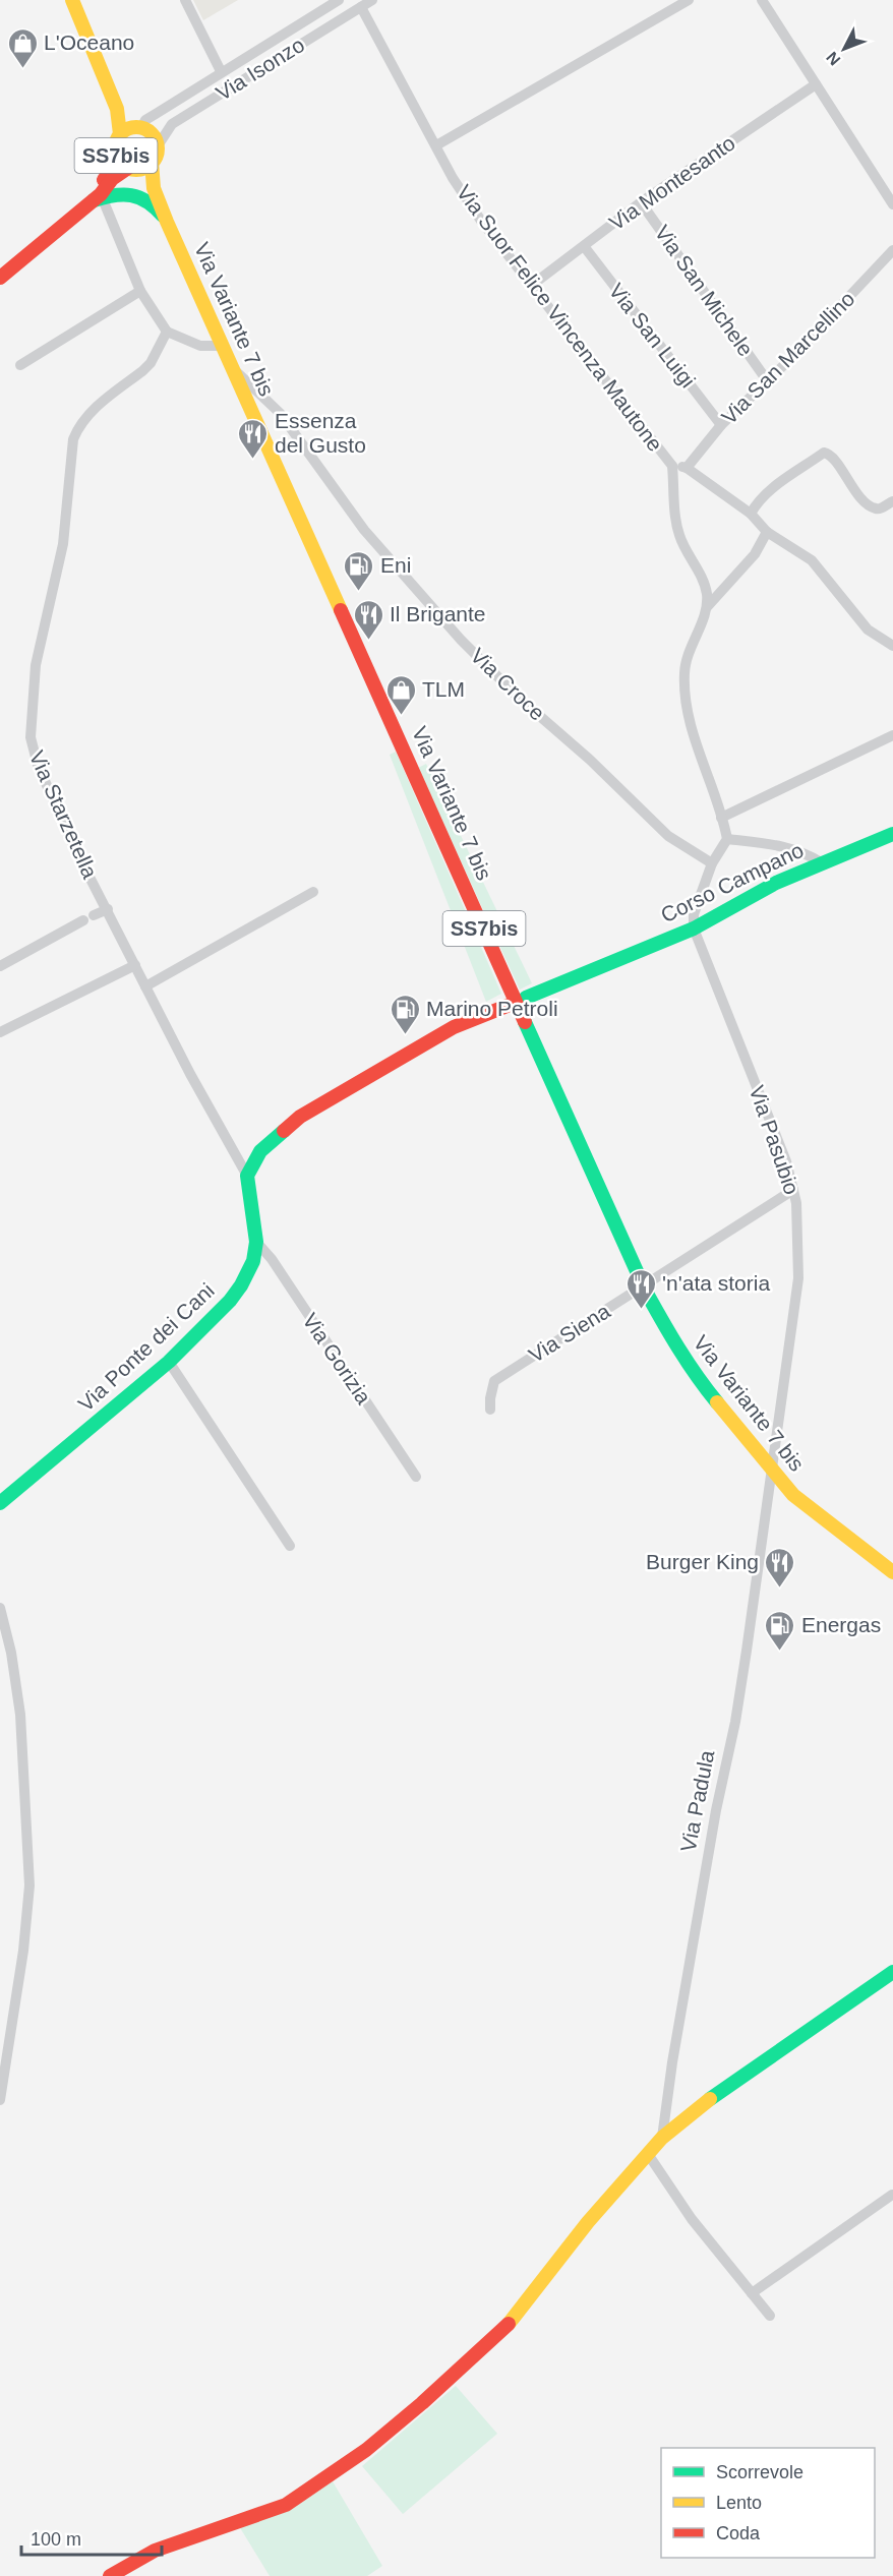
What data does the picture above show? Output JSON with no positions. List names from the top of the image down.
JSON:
{
  "streets": {
    "main road": [
      "SS7bis",
      "Via Variante 7 bis",
      "Corso Campano",
      "Via Ponte dei Cani"
    ],
    "street": [
      "Via Isonzo",
      "Via Montesanto",
      "Via San Michele",
      "Via Suor Felice Vincenza Mautone",
      "Via San Luigi",
      "Via San Marcellino",
      "Via Croce",
      "Via Starzetella",
      "Via Pasubio",
      "Via Siena",
      "Via Gorizia",
      "Via Padula"
    ]
  },
  "crossings": [
    ["Via Isonzo", "SS7bis"],
    ["Via Isonzo", "Via Suor Felice Vincenza Mautone"],
    ["Via Isonzo", "Via Variante 7 bis"],
    ["SS7bis", "Via Variante 7 bis"],
    ["Via Montesanto", "Via San Michele"],
    ["Via Montesanto", "Via Suor Felice Vincenza Mautone"],
    ["Via Montesanto", "Via San Luigi"],
    ["Via San Michele", "Via San Marcellino"],
    ["Via Variante 7 bis", "Via Croce"],
    ["Via Variante 7 bis", "Via Pasubio"],
    ["Via Variante 7 bis", "Via Siena"],
    ["Via Variante 7 bis", "Via Padula"],
    ["Via San Luigi", "Via San Marcellino"],
    ["Via Starzetella", "Via Ponte dei Cani"],
    ["Corso Campano", "Via Pasubio"],
    ["Via Pasubio", "Via Siena"],
    ["Via Pasubio", "Via Padula"],
    ["Via Ponte dei Cani", "Via Gorizia"]
  ],
  "places": {
    "shop": ["L'Oceano", "TLM"],
    "restaurant": [
      "Essenza del Gusto",
      "Il Brigante",
      "'n'ata storia",
      "Burger King"
    ],
    "fuel station": ["Eni", "Marino Petroli", "Energas"]
  },
  "legend": ["Scorrevole", "Lento", "Coda"],
  "scale_bar": "100 m",
  "north": "bottom left"
}
